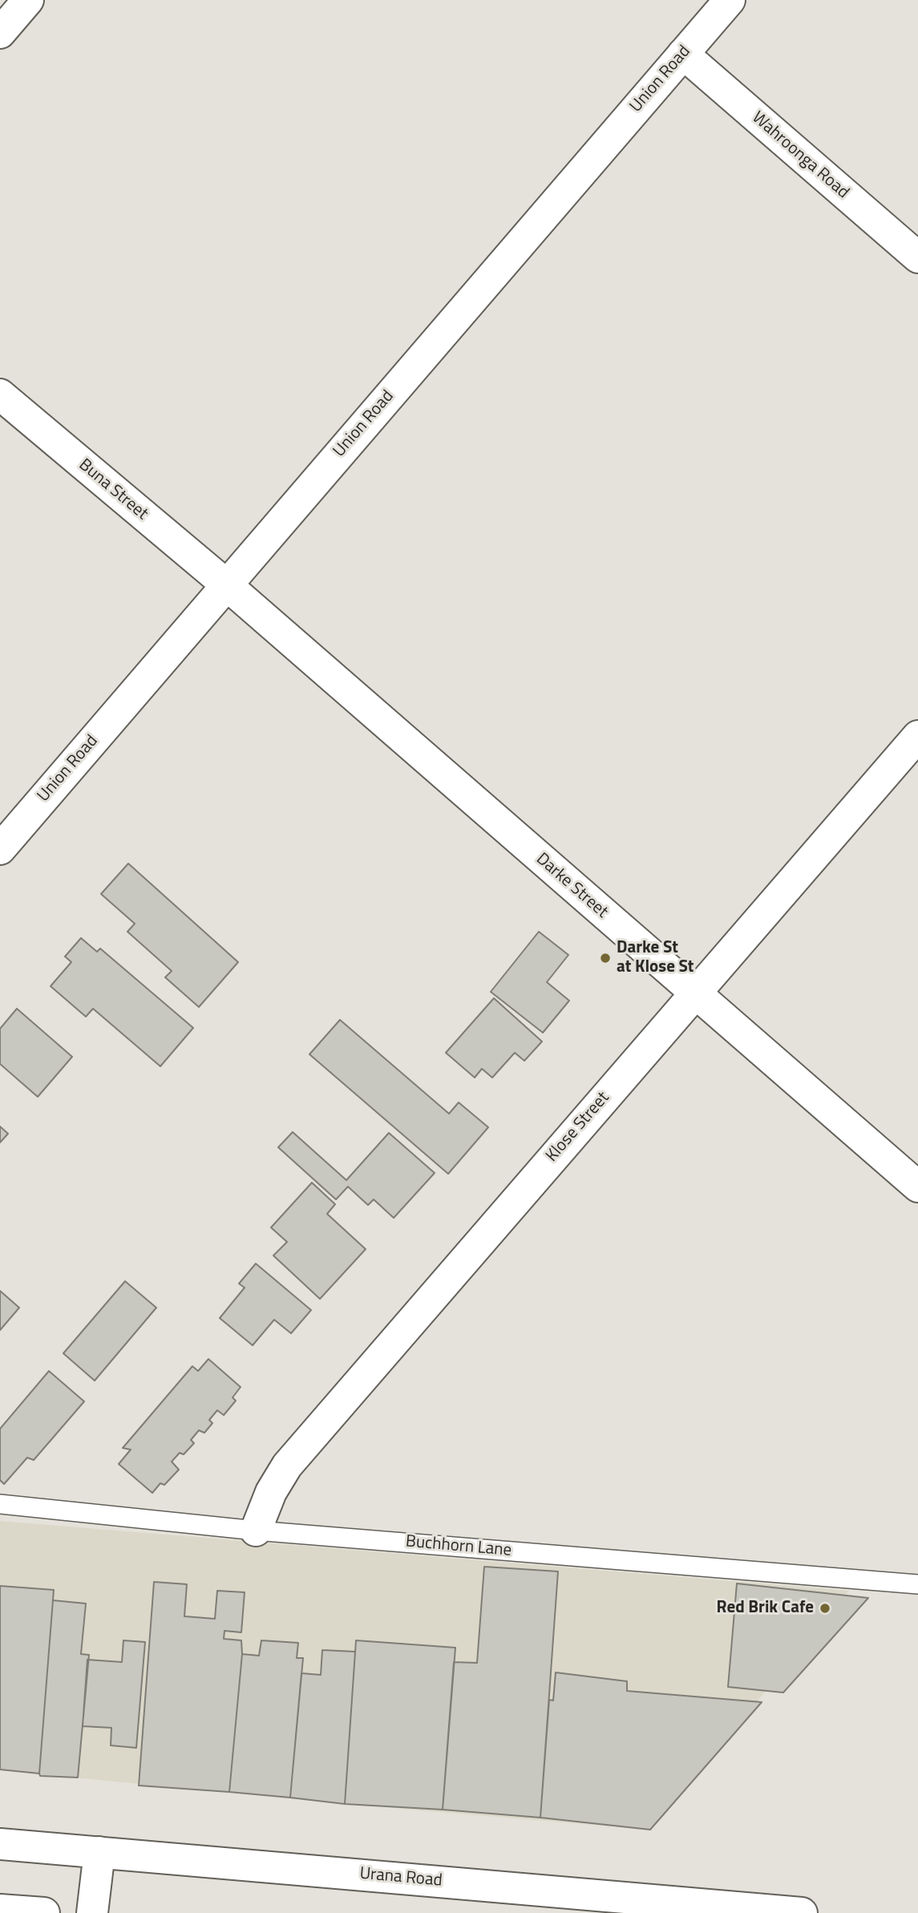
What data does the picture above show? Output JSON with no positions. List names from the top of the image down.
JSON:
{
  "streets": {
    "street": [
      "Union Road",
      "Wahroonga Road",
      "Buna Street",
      "Darke Street",
      "Klose Street",
      "Urana Road"
    ],
    "lane": ["Buchhorn Lane"]
  },
  "crossings": [
    ["Union Road", "Wahroonga Road"],
    ["Union Road", "Buna Street"],
    ["Union Road", "Darke Street"],
    ["Buna Street", "Darke Street"],
    ["Darke Street", "Klose Street"],
    ["Klose Street", "Buchhorn Lane"]
  ],
  "places": ["Darke St at Klose St", "Red Brik Cafe"]
}
